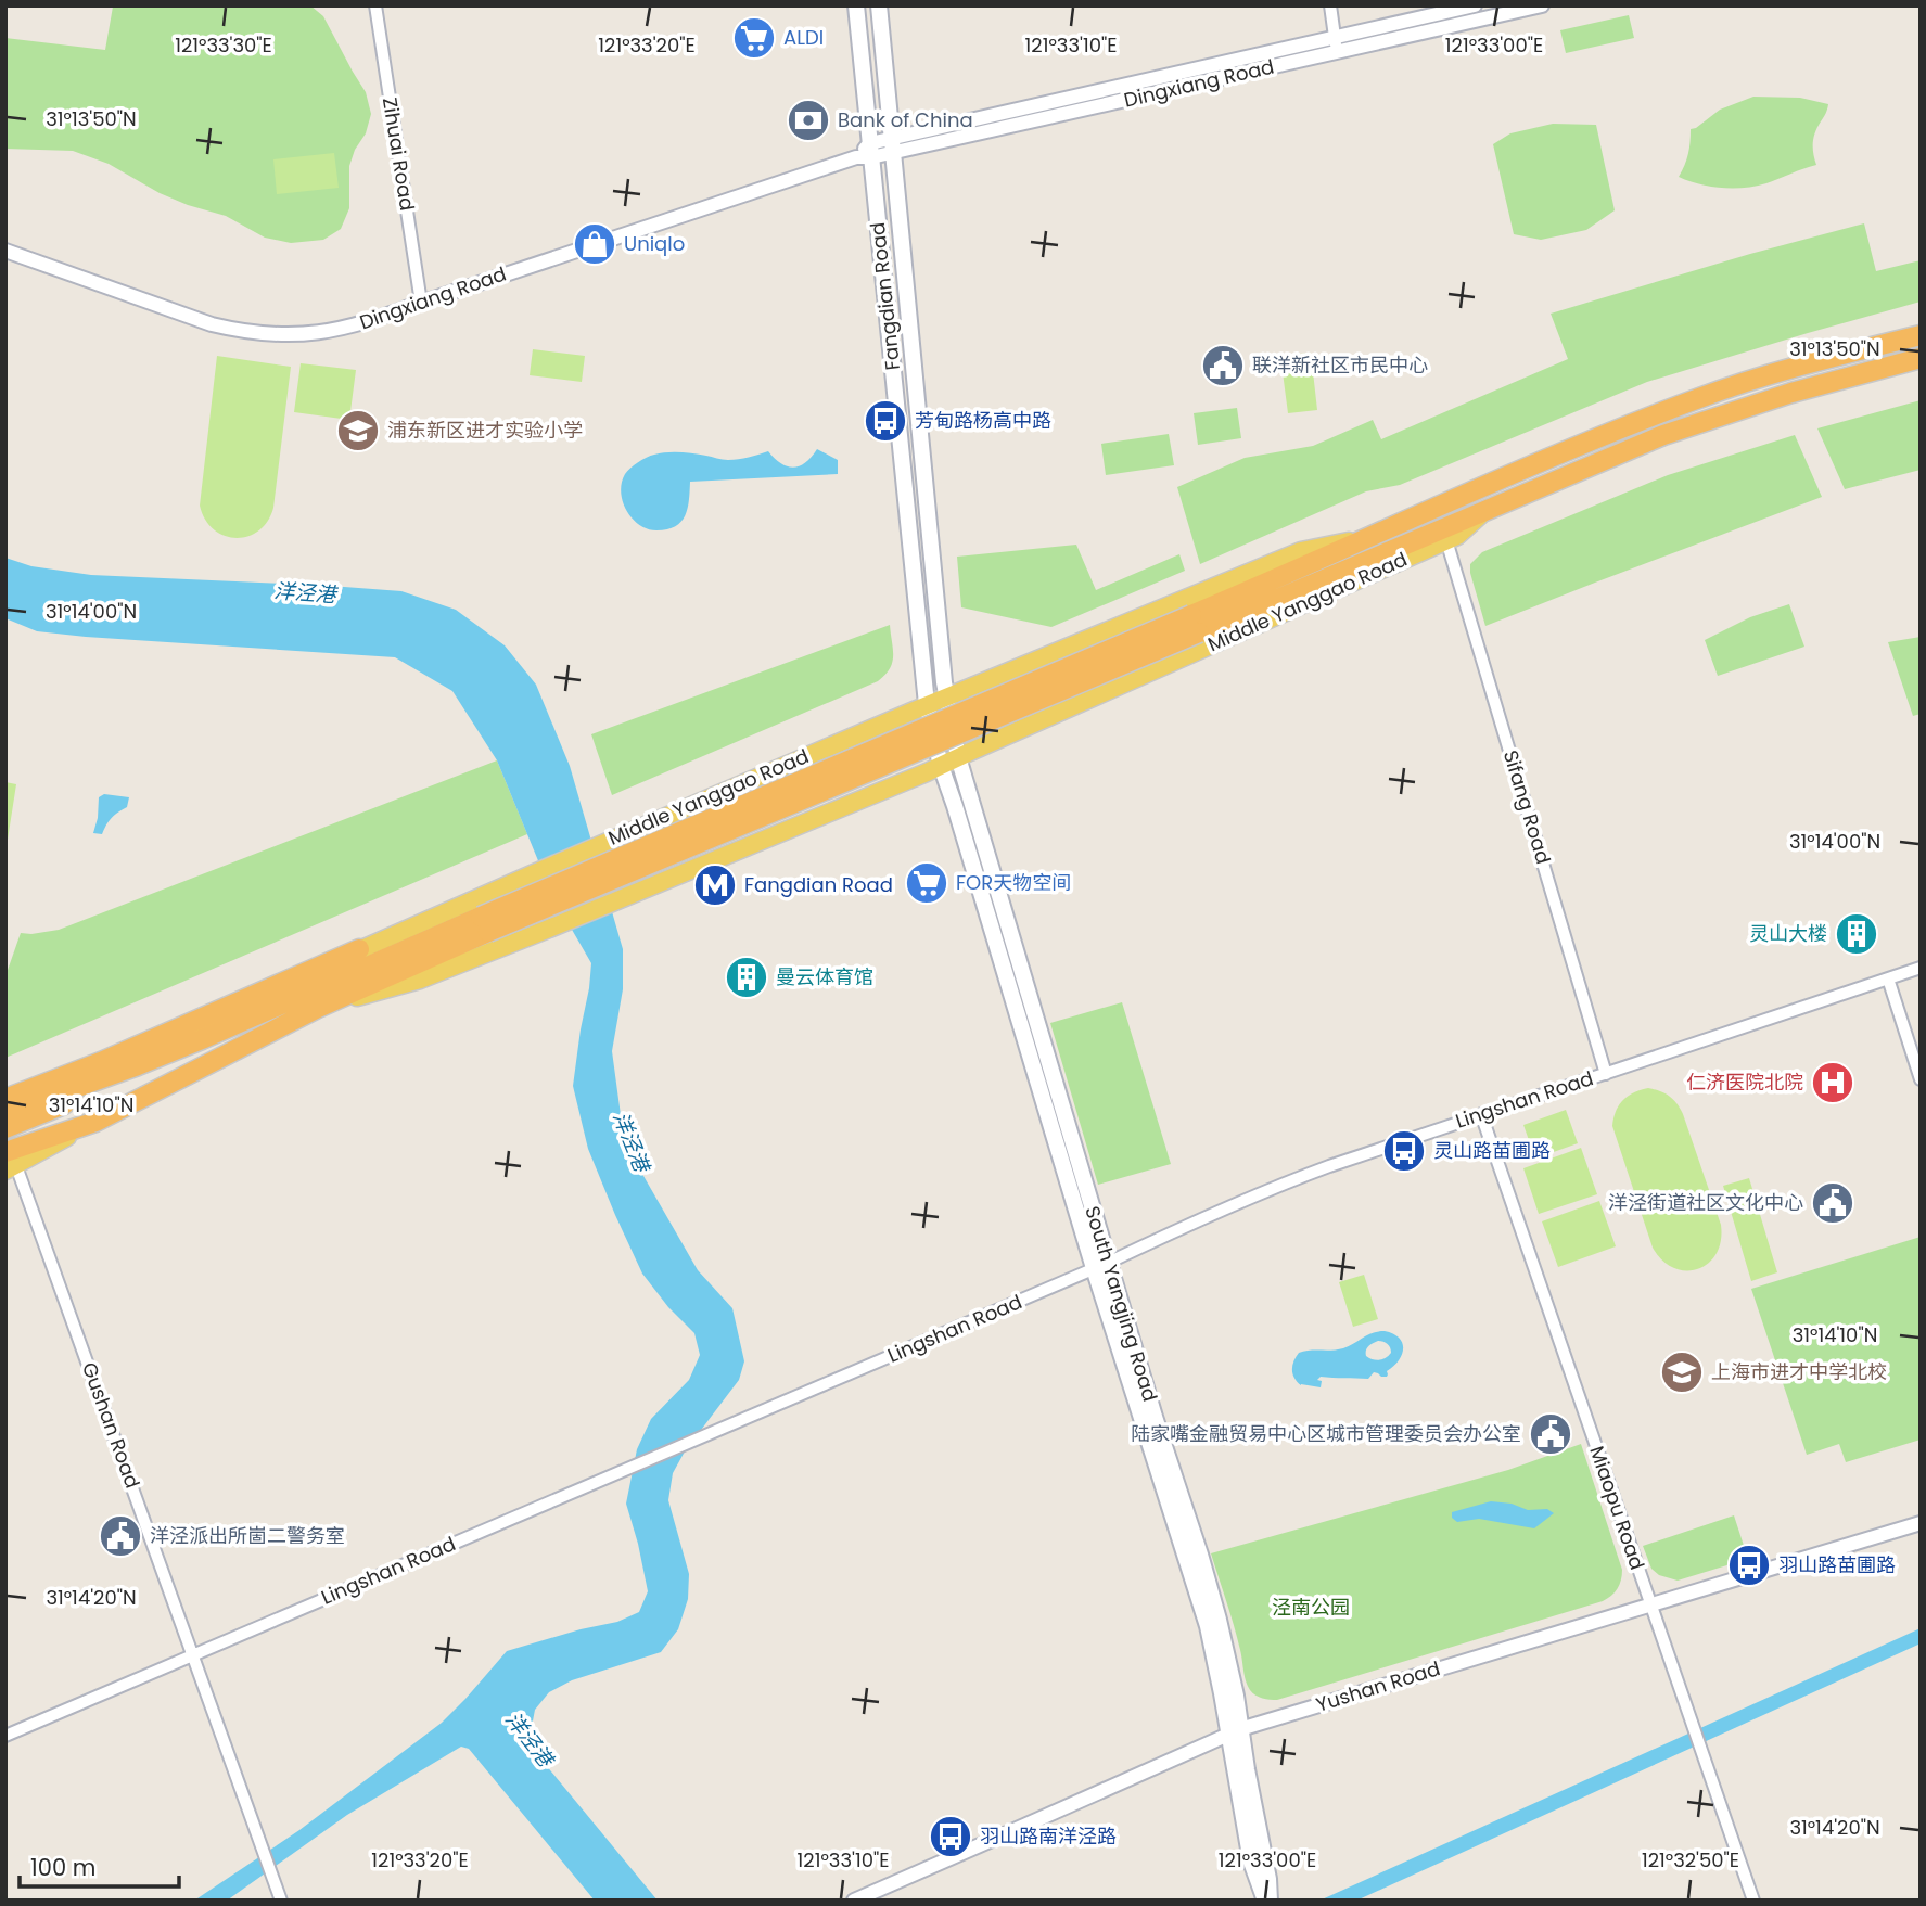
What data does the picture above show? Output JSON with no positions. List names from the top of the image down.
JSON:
{
  "streets": {
    "highway": ["Middle Yanggao Road"],
    "main road": ["Fangdian Road", "South Yangjing Road"],
    "street": [
      "Dingxiang Road",
      "Zihuai Road",
      "Sifang Road",
      "Lingshan Road",
      "Gushan Road",
      "Miaopu Road",
      "Yushan Road"
    ]
  },
  "crossings": [
    ["Dingxiang Road", "Zihuai Road"],
    ["Dingxiang Road", "Fangdian Road"],
    ["Fangdian Road", "Middle Yanggao Road"],
    ["Fangdian Road", "South Yangjing Road"],
    ["Middle Yanggao Road", "Sifang Road"],
    ["Middle Yanggao Road", "South Yangjing Road"],
    ["Middle Yanggao Road", "Gushan Road"],
    ["Sifang Road", "Lingshan Road"],
    ["Lingshan Road", "South Yangjing Road"],
    ["Lingshan Road", "Gushan Road"],
    ["Lingshan Road", "Miaopu Road"],
    ["South Yangjing Road", "Yushan Road"],
    ["Miaopu Road", "Yushan Road"]
  ],
  "water": ["洋泾港"],
  "parks": ["泾南公园"],
  "places": {
    "supermarket": ["ALDI", "FOR天物空间"],
    "bank": ["Bank of China"],
    "shop": ["Uniqlo"],
    "public building": [
      "联洋新社区市民中心",
      "洋泾街道社区文化中心",
      "陆家嘴金融贸易中心区城市管理委员会办公室",
      "洋泾派出所崮二警务室"
    ],
    "bus stop": [
      "芳甸路杨高中路",
      "灵山路苗圃路",
      "羽山路苗圃路",
      "羽山路南洋泾路"
    ],
    "school or university": ["浦东新区进才实验小学", "上海市进才中学北校"],
    "metro station": ["Fangdian Road"],
    "building": ["灵山大楼", "曼云体育馆"],
    "hospital": ["仁济医院北院"]
  },
  "scale_bar": "100 m",
  "coordinates": [
    "121°33'30\"E",
    "121°33'20\"E",
    "121°33'10\"E",
    "121°33'00\"E",
    "31°13'50\"N",
    "31°14'00\"N",
    "31°14'10\"N",
    "31°14'20\"N",
    "121°32'50\"E"
  ]
}
